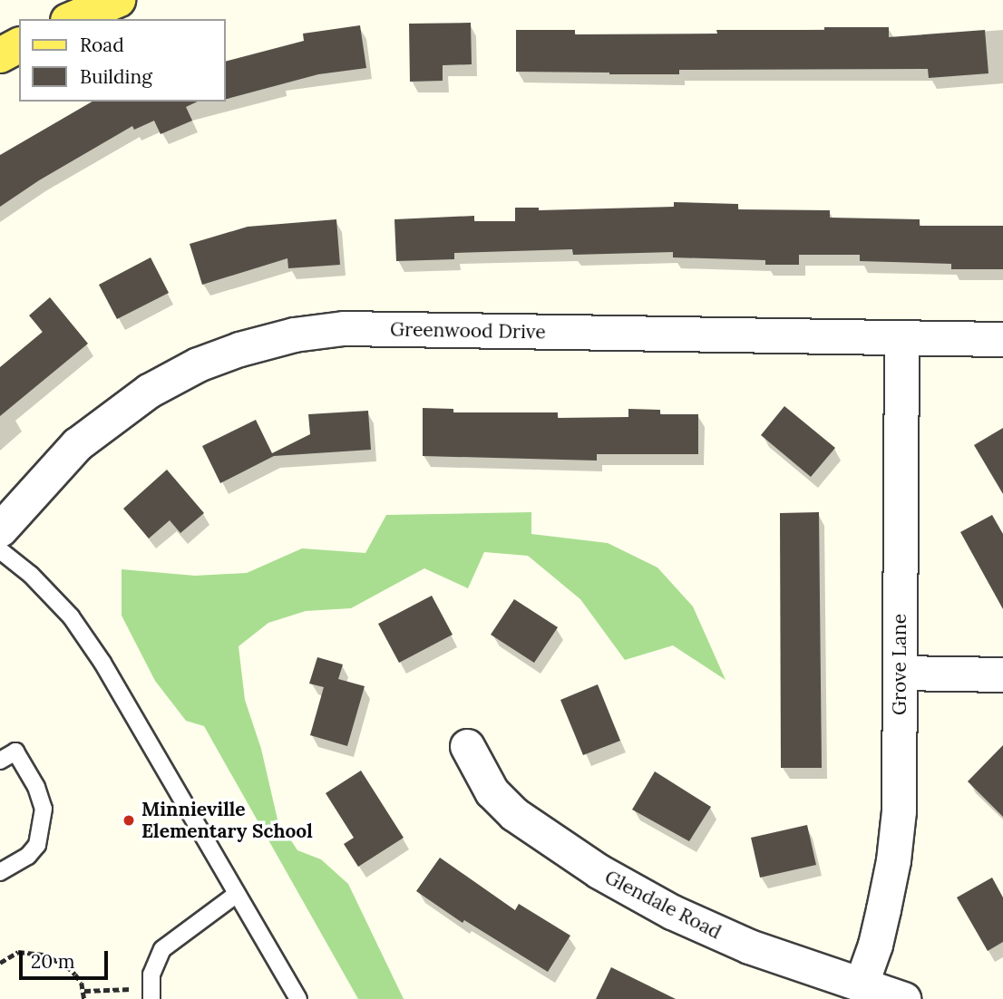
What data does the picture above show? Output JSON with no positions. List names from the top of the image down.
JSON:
{
  "streets": {
    "street": ["Greenwood Drive", "Grove Lane", "Glendale Road"]
  },
  "crossings": [
    ["Greenwood Drive", "Grove Lane"],
    ["Grove Lane", "Glendale Road"]
  ],
  "places": ["Minnieville Elementary School"],
  "legend": ["Road", "Building"],
  "scale_bar": "20 m"
}
